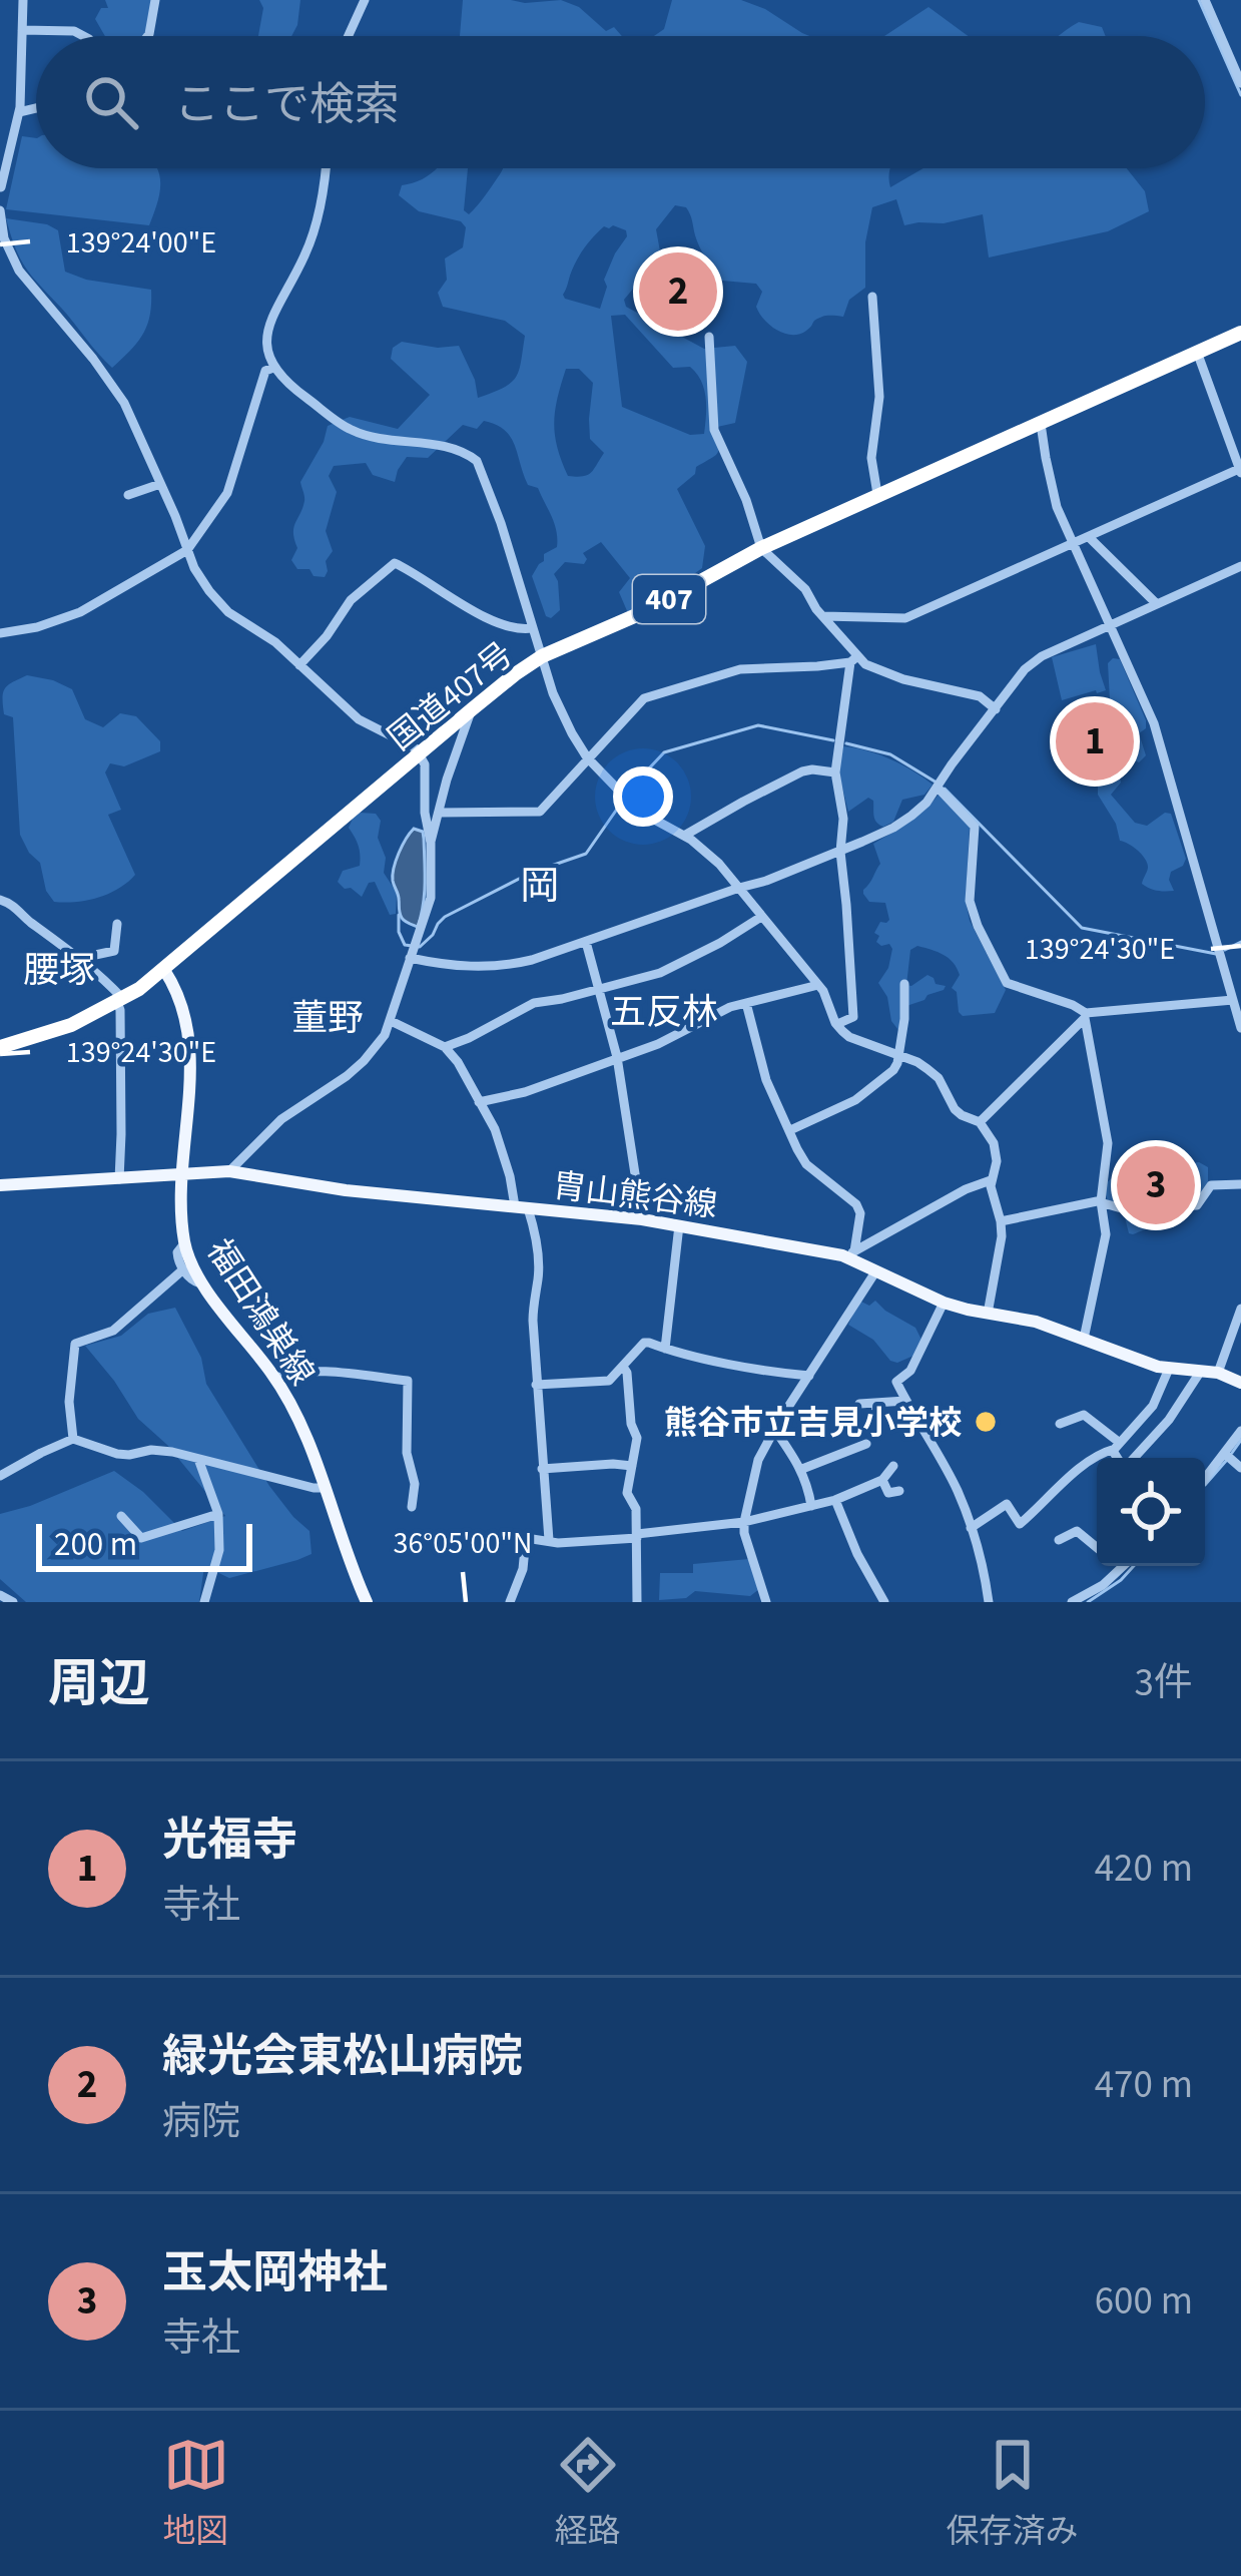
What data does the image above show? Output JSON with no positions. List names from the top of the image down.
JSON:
{
  "streets": {
    "highway": ["407", "国道407号"],
    "main road": ["胄山熊谷線", "福田鴻巣線"]
  },
  "crossings": [
    ["国道407号", "福田鴻巣線"],
    ["胄山熊谷線", "福田鴻巣線"]
  ],
  "districts": [
    "岡",
    "腰塚",
    "五反林",
    "董野"
  ],
  "places": ["熊谷市立吉見小学校"],
  "scale_bar": "200 m",
  "page": {
    "search": "ここで検索",
    "pins": ["2", "1", "3"],
    "scale": "200 m",
    "heading": ["周辺", "3件"],
    "list": [
      {
        "mark": "1",
        "name": "光福寺",
        "note": "寺社",
        "value": "420 m"
      },
      {
        "mark": "2",
        "name": "緑光会東松山病院",
        "note": "病院",
        "value": "470 m"
      },
      {
        "mark": "3",
        "name": "玉太岡神社",
        "note": "寺社",
        "value": "600 m"
      }
    ],
    "nav": ["地図", "経路", "保存済み"]
  },
  "coordinates": ["139°24'00\"E", "139°24'30\"E", "36°05'00\"N"]
}
